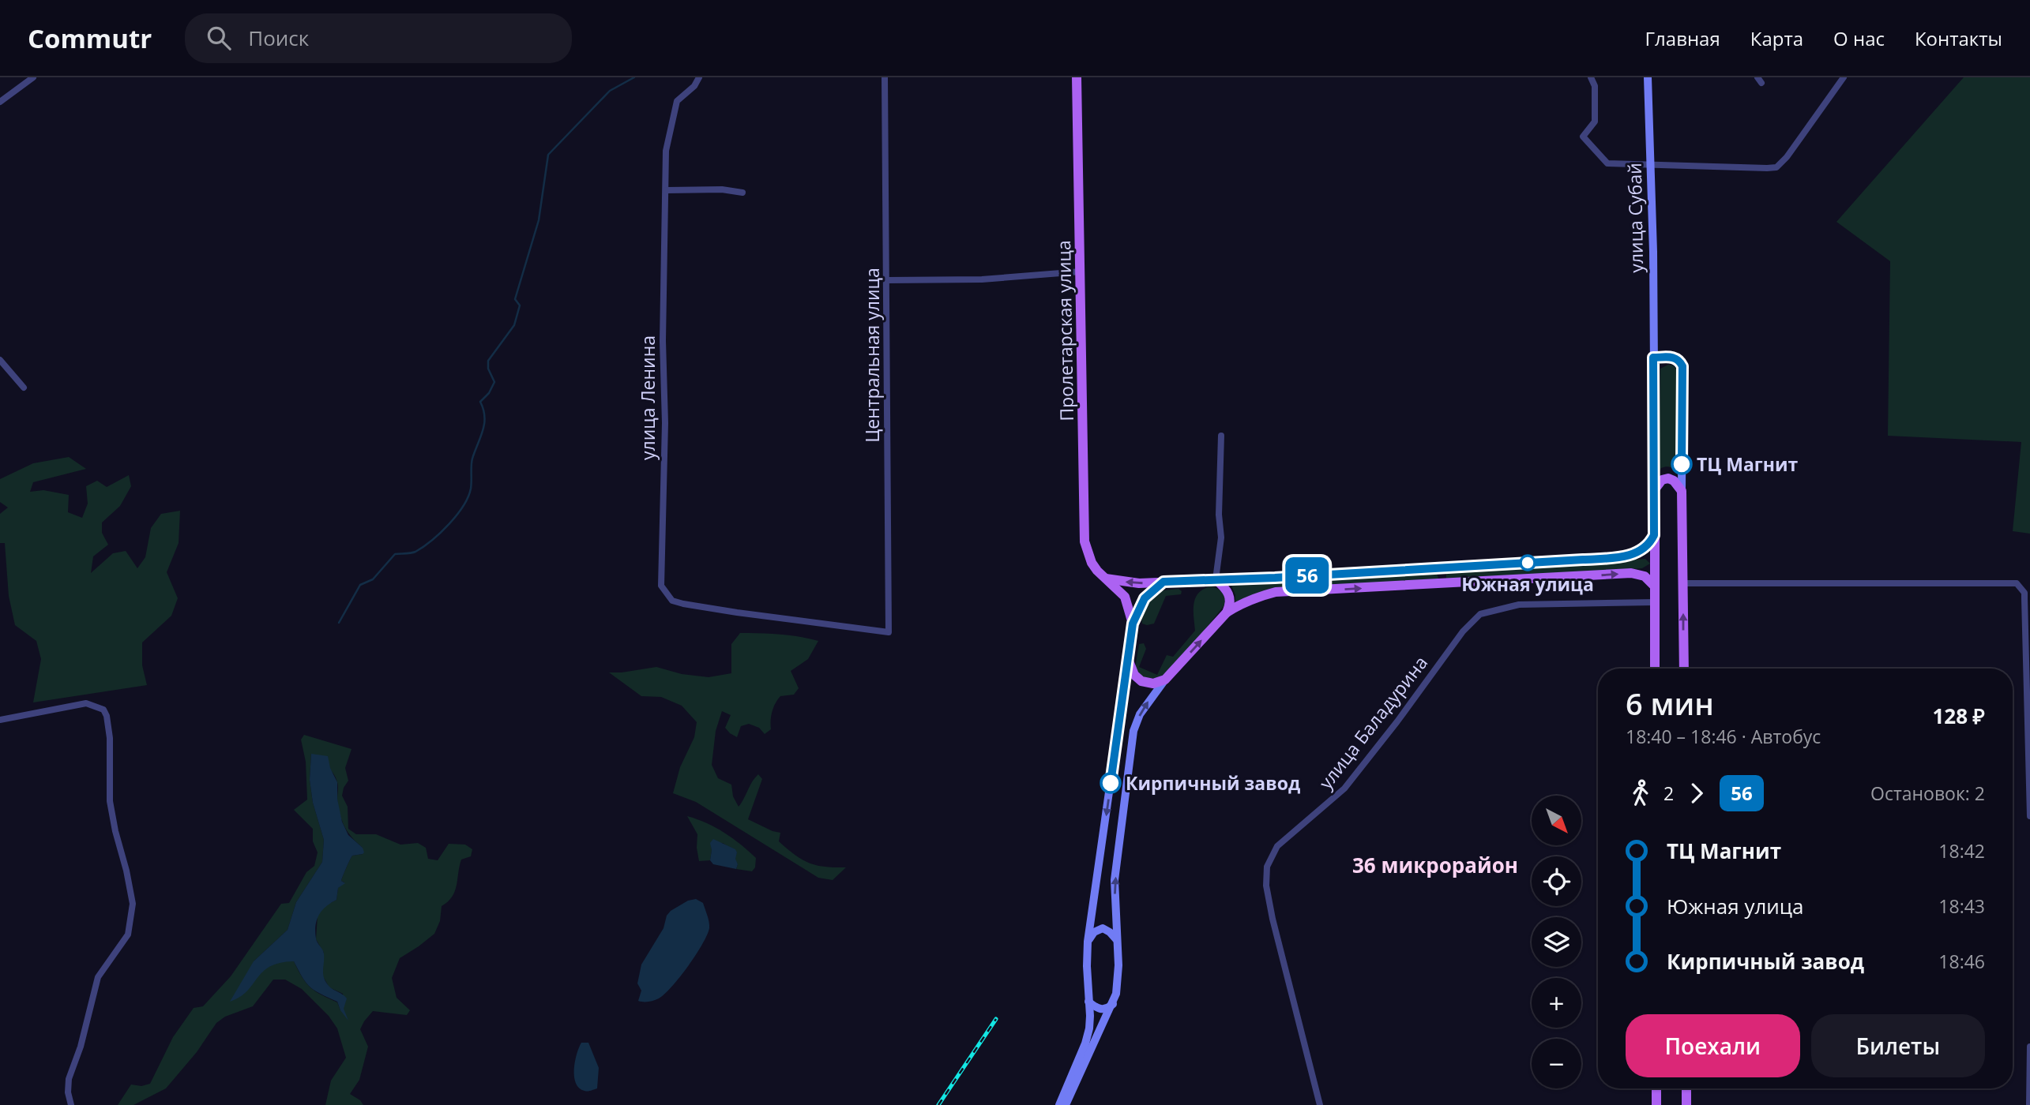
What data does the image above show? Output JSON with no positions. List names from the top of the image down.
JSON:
{
  "streets": {
    "main road": ["улица Субай", "Пролетарская улица"],
    "street": ["Центральная улица", "улица Ленина", "улица Баладурина"]
  },
  "crossings": [
    ["Центральная улица", "улица Ленина"]
  ],
  "districts": ["36 микрорайон"],
  "places": ["ТЦ Магнит", "Южная улица", "Кирпичный завод"],
  "lines": ["bus line 56"],
  "north": "bottom right",
  "page": {
    "header": "Commutr",
    "search": "Поиск",
    "nav": [
      "Главная",
      "Карта",
      "О нас",
      "Контакты"
    ],
    "on_map": "56",
    "heading": ["6 мин", "18:40 – 18:46 · Автобус", "128 ₽"],
    "legs": ["2", "56", "Остановок: 2"],
    "map_buttons": ["+", "−"],
    "list": [
      {
        "name": "ТЦ Магнит",
        "value": "18:42"
      },
      {
        "name": "Южная улица",
        "value": "18:43"
      },
      {
        "name": "Кирпичный завод",
        "value": "18:46"
      }
    ],
    "buttons": ["Поехали", "Билеты"]
  }
}
